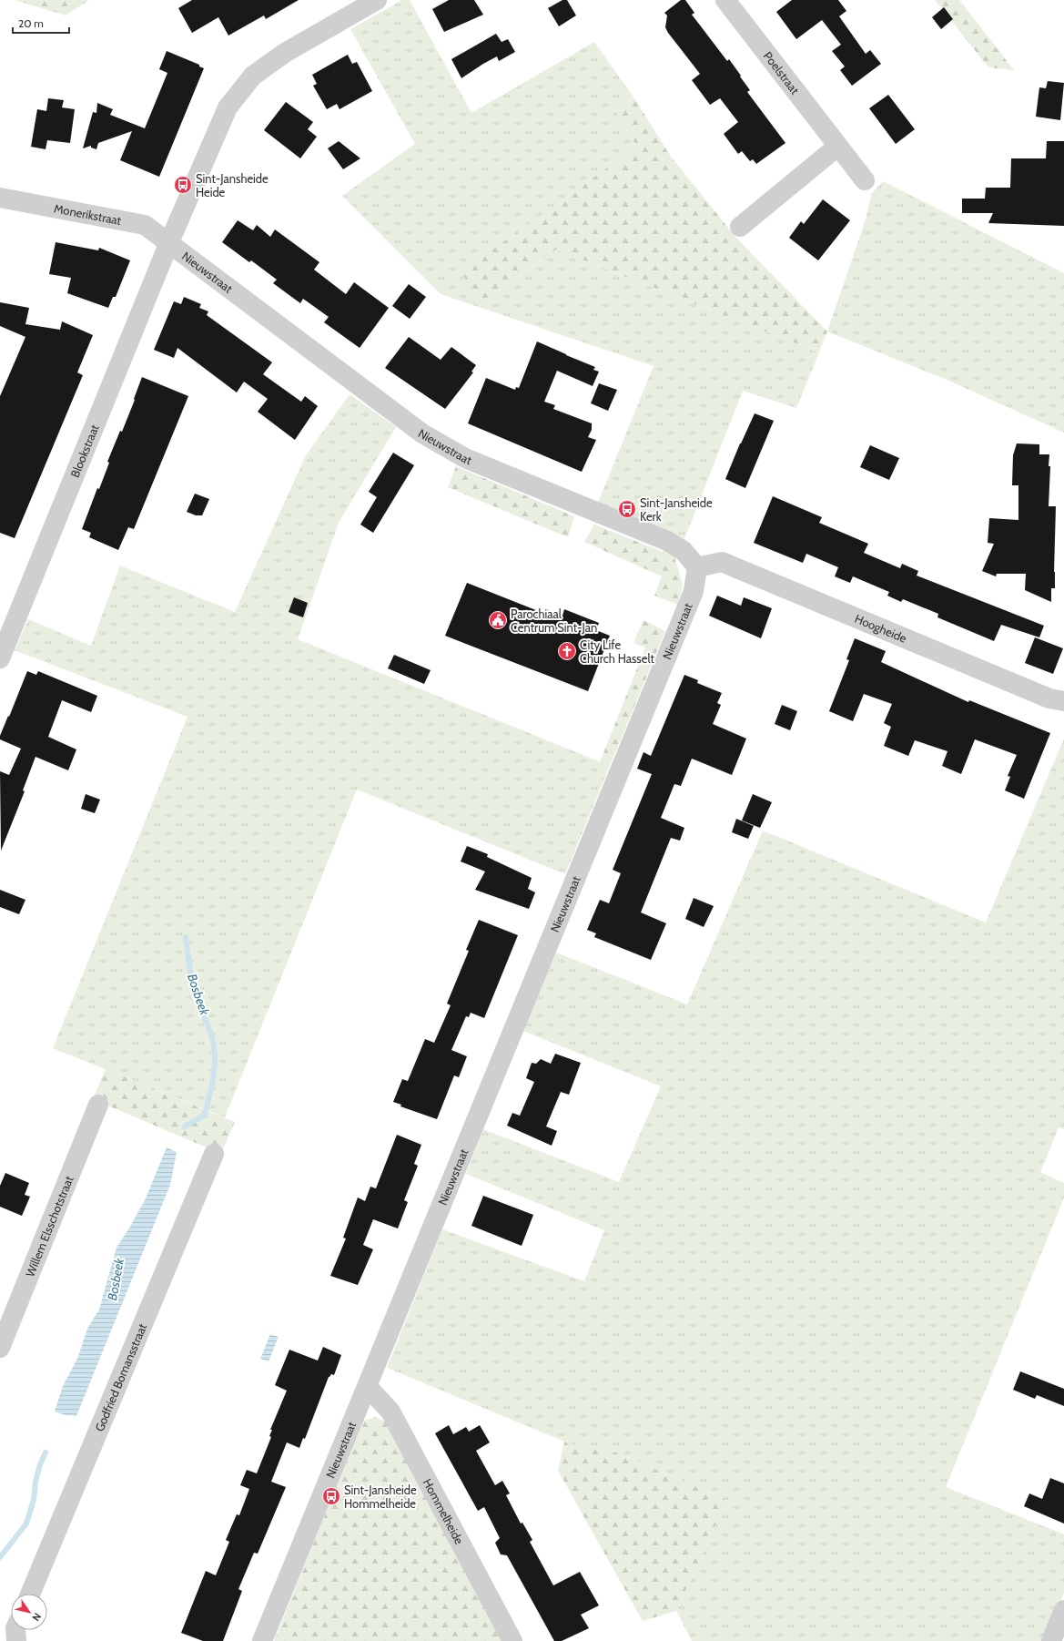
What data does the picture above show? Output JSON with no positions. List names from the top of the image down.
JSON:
{
  "streets": {
    "street": [
      "Poelstraat",
      "Monerikstraat",
      "Nieuwstraat",
      "Blookstraat",
      "Hoogheide",
      "Willem Elsschotstraat",
      "Godfried Bomansstraat",
      "Hommelheide"
    ]
  },
  "crossings": [
    ["Monerikstraat", "Nieuwstraat"],
    ["Monerikstraat", "Blookstraat"],
    ["Nieuwstraat", "Blookstraat"],
    ["Nieuwstraat", "Hoogheide"],
    ["Nieuwstraat", "Hommelheide"]
  ],
  "water": ["Bosbeek"],
  "places": {
    "bus stop": ["Sint-Jansheide Heide", "Sint-Jansheide Kerk", "Sint-Jansheide Hommelheide"],
    "public building": ["Parochiaal Centrum Sint-Jan"],
    "church": ["City Life Church Hasselt"]
  },
  "scale_bar": "20 m",
  "north": "bottom right"
}
